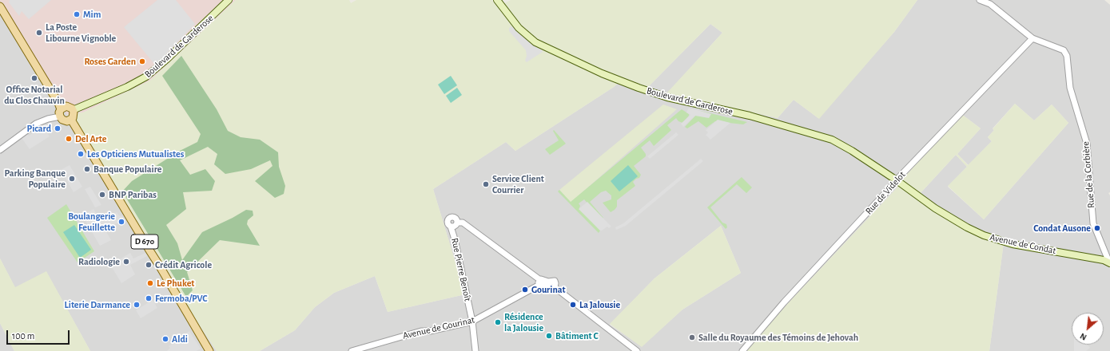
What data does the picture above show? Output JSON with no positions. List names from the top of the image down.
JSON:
{
  "streets": {
    "main road": ["Boulevard de Garderose", "D 670", "Avenue de Condat"],
    "street": [
      "Rue de la Corbière",
      "Rue de Videlot",
      "Rue Pierre Benoît",
      "Avenue de Gourinat"
    ]
  },
  "crossings": [
    ["Boulevard de Garderose", "Rue de Videlot"],
    ["Boulevard de Garderose", "Avenue de Condat"],
    ["Rue de la Corbière", "Rue de Videlot"],
    ["Rue de la Corbière", "Avenue de Condat"],
    ["Rue de Videlot", "Avenue de Condat"],
    ["Rue Pierre Benoît", "Avenue de Gourinat"]
  ],
  "places": [
    "Mim",
    "La Poste Libourne Vignoble",
    "Roses Garden",
    "Office Notarial du Clos Chauvin",
    "Picard",
    "Del Arte",
    "Les Opticiens Mutualistes",
    "Banque Populaire",
    "Parking Banque Populaire",
    "Service Client Courrier",
    "BNP Paribas",
    "Boulangerie Feuillette",
    "Condat Ausone",
    "Radiologie",
    "Crédit Agricole",
    "Le Phuket",
    "Gourinat",
    "Fermoba/PVC",
    "Literie Darmance",
    "La Jalousie",
    "Résidence la Jalousie",
    "Bâtiment C",
    "Salle du Royaume des Témoins de Jehovah",
    "Aldi"
  ],
  "scale_bar": "100 m",
  "north": "bottom left"
}
